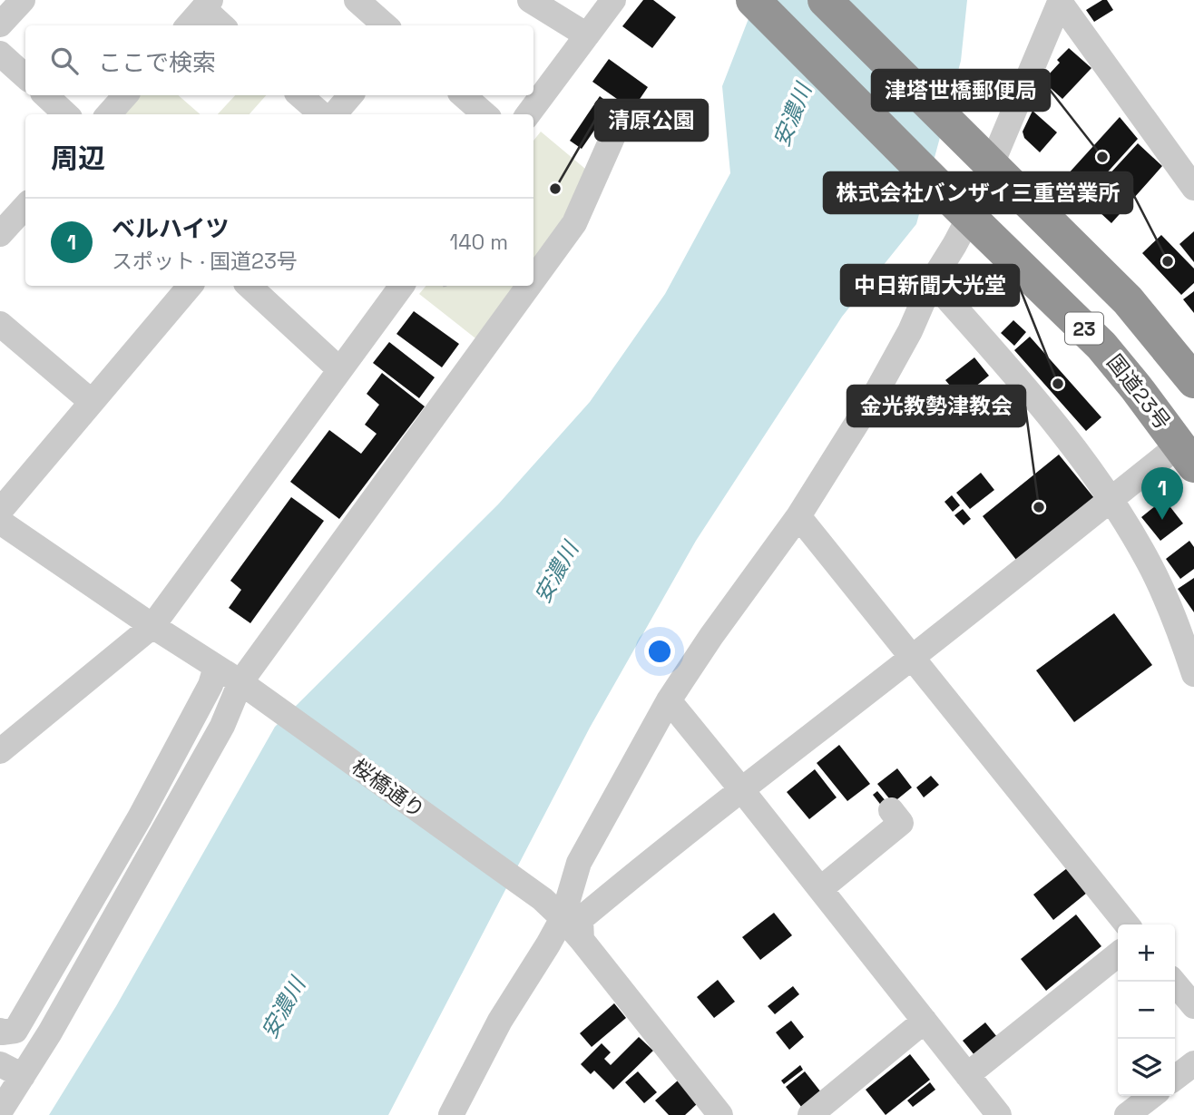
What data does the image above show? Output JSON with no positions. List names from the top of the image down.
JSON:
{
  "streets": {
    "highway": ["23", "国道23号"],
    "street": ["桜橋通り"]
  },
  "water": ["安濃川"],
  "places": [
    "津塔世橋郵便局",
    "清原公園",
    "株式会社バンザイ三重営業所",
    "中日新聞大光堂",
    "金光教勢津教会"
  ],
  "page": {
    "search": "ここで検索",
    "heading": "周辺",
    "list": [
      {
        "mark": "1",
        "name": "ベルハイツ",
        "note": "スポット · 国道23号",
        "value": "140 m"
      }
    ],
    "pins": "1",
    "map_buttons": ["+", "−"]
  }
}
